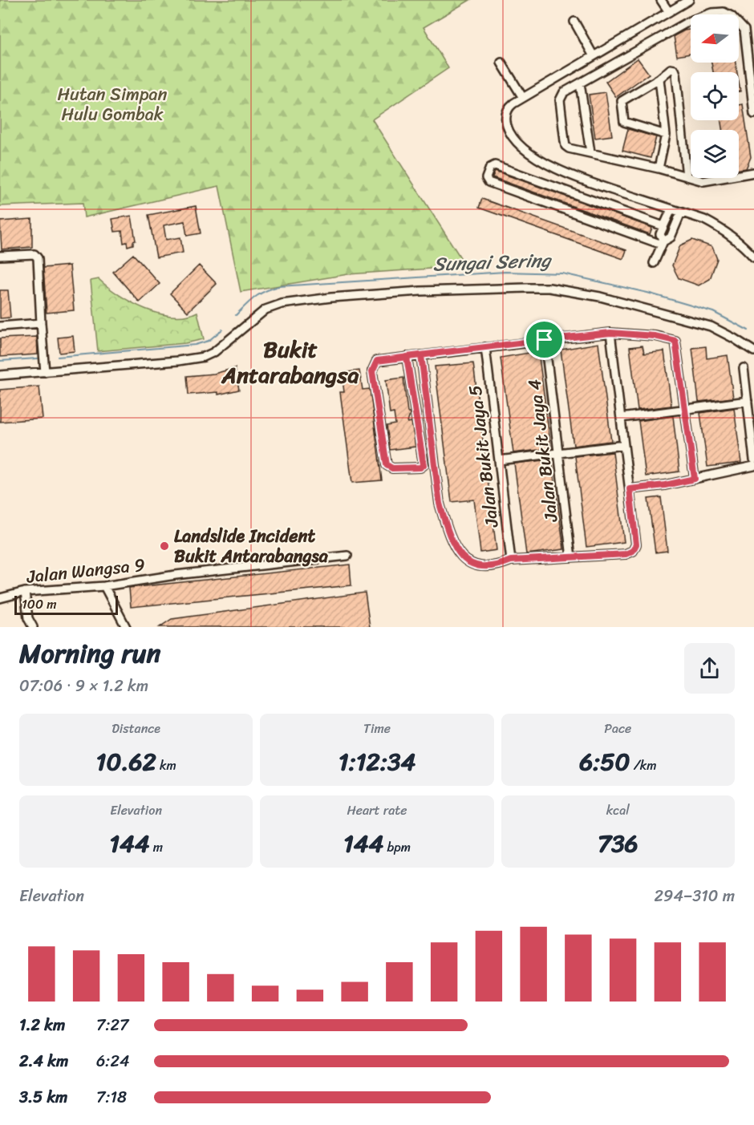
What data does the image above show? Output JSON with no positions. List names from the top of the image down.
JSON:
{
  "streets": {
    "street": ["Jalan Bukit Jaya 4", "Jalan Bukit Jaya 5", "Jalan Wangsa 9"]
  },
  "districts": ["Bukit Antarabangsa"],
  "water": ["Sungai Sering"],
  "parks": ["Hutan Simpan Hulu Gombak"],
  "places": ["Landslide Incident Bukit Antarabangsa"],
  "scale_bar": "100 m",
  "north": "left",
  "page": {
    "scale": "100 m",
    "heading": ["Morning run", "07:06 · 9 × 1.2 km"],
    "stats": [
      ["Distance", "10.62 km"],
      ["Time", "1:12:34"],
      ["Pace", "6:50 /km"],
      ["Elevation", "144 m"],
      ["Heart rate", "144 bpm"],
      ["kcal", "736"]
    ],
    "chart": ["Elevation", "294–310 m"],
    "list": [
      {
        "name": "1.2 km",
        "note": "7:27"
      },
      {
        "name": "2.4 km",
        "note": "6:24"
      },
      {
        "name": "3.5 km",
        "note": "7:18"
      }
    ]
  }
}
